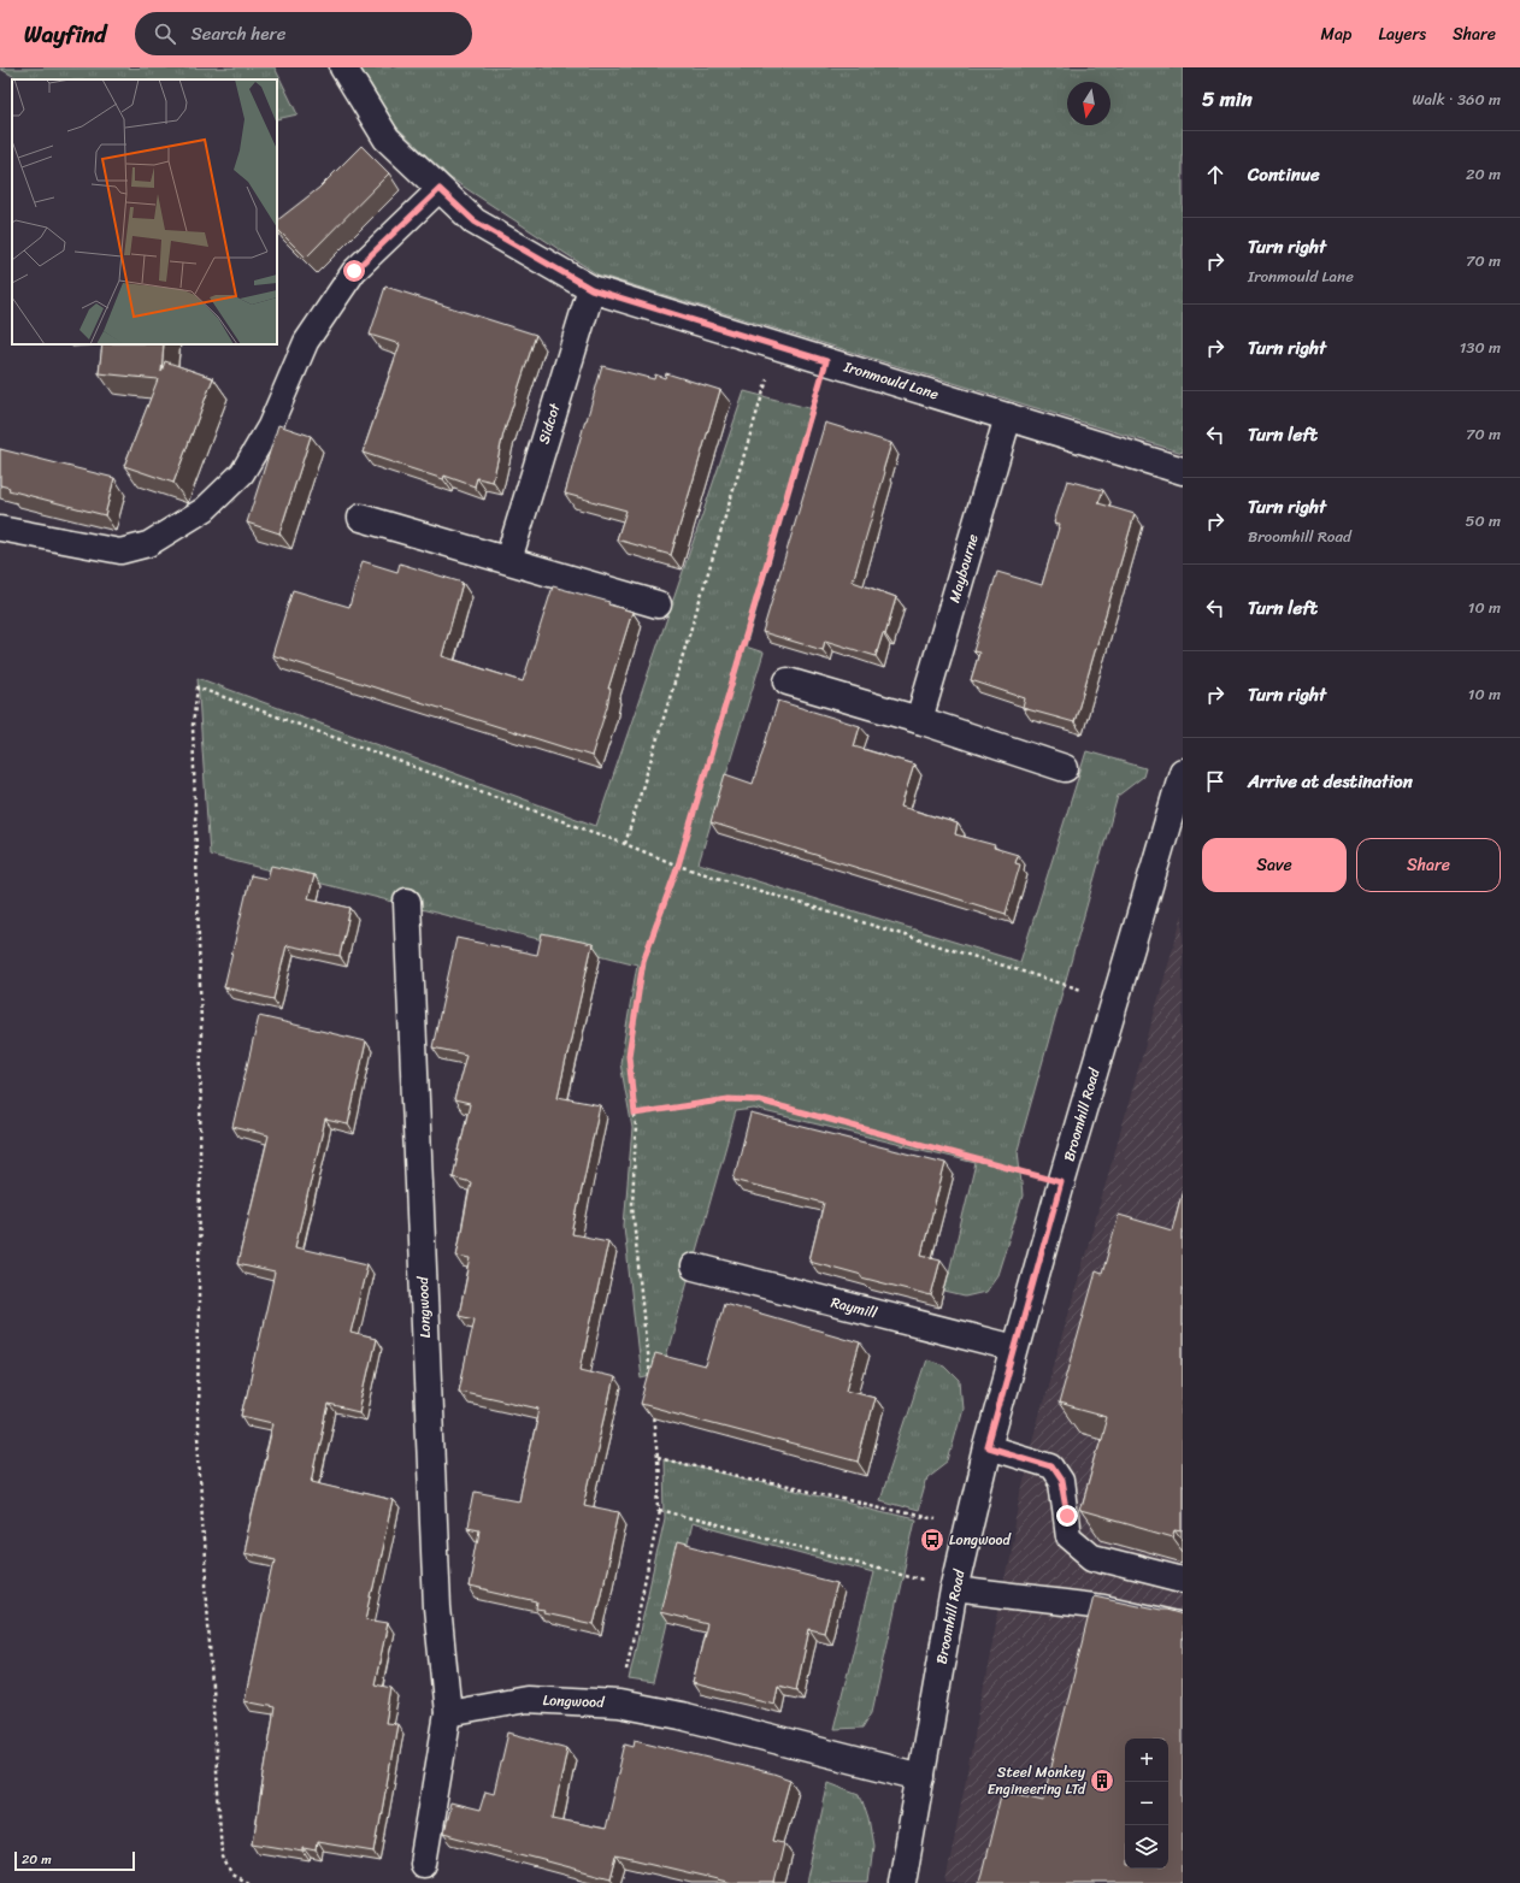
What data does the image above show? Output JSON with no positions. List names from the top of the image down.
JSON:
{
  "streets": {
    "street": [
      "Ironmould Lane",
      "Sidcot",
      "Maybourne",
      "Broomhill Road",
      "Longwood",
      "Raymill"
    ]
  },
  "crossings": [
    ["Ironmould Lane", "Sidcot"],
    ["Ironmould Lane", "Maybourne"],
    ["Broomhill Road", "Longwood"],
    ["Broomhill Road", "Raymill"]
  ],
  "places": {
    "bus stop": ["Longwood"],
    "building": ["Steel Monkey Engineering LTd"]
  },
  "scale_bar": "20 m",
  "north": "bottom",
  "page": {
    "header": "Wayfind",
    "search": "Search here",
    "nav": ["Map", "Layers", "Share"],
    "heading": ["5 min", "Walk · 360 m"],
    "list": [
      ["Continue", "20 m"],
      ["Turn right", "Ironmould Lane", "70 m"],
      ["Turn right", "130 m"],
      ["Turn left", "70 m"],
      ["Turn right", "Broomhill Road", "50 m"],
      ["Turn left", "10 m"],
      ["Turn right", "10 m"],
      "Arrive at destination"
    ],
    "buttons": ["Save", "Share"],
    "map_buttons": ["+", "−"],
    "scale": "20 m"
  }
}
